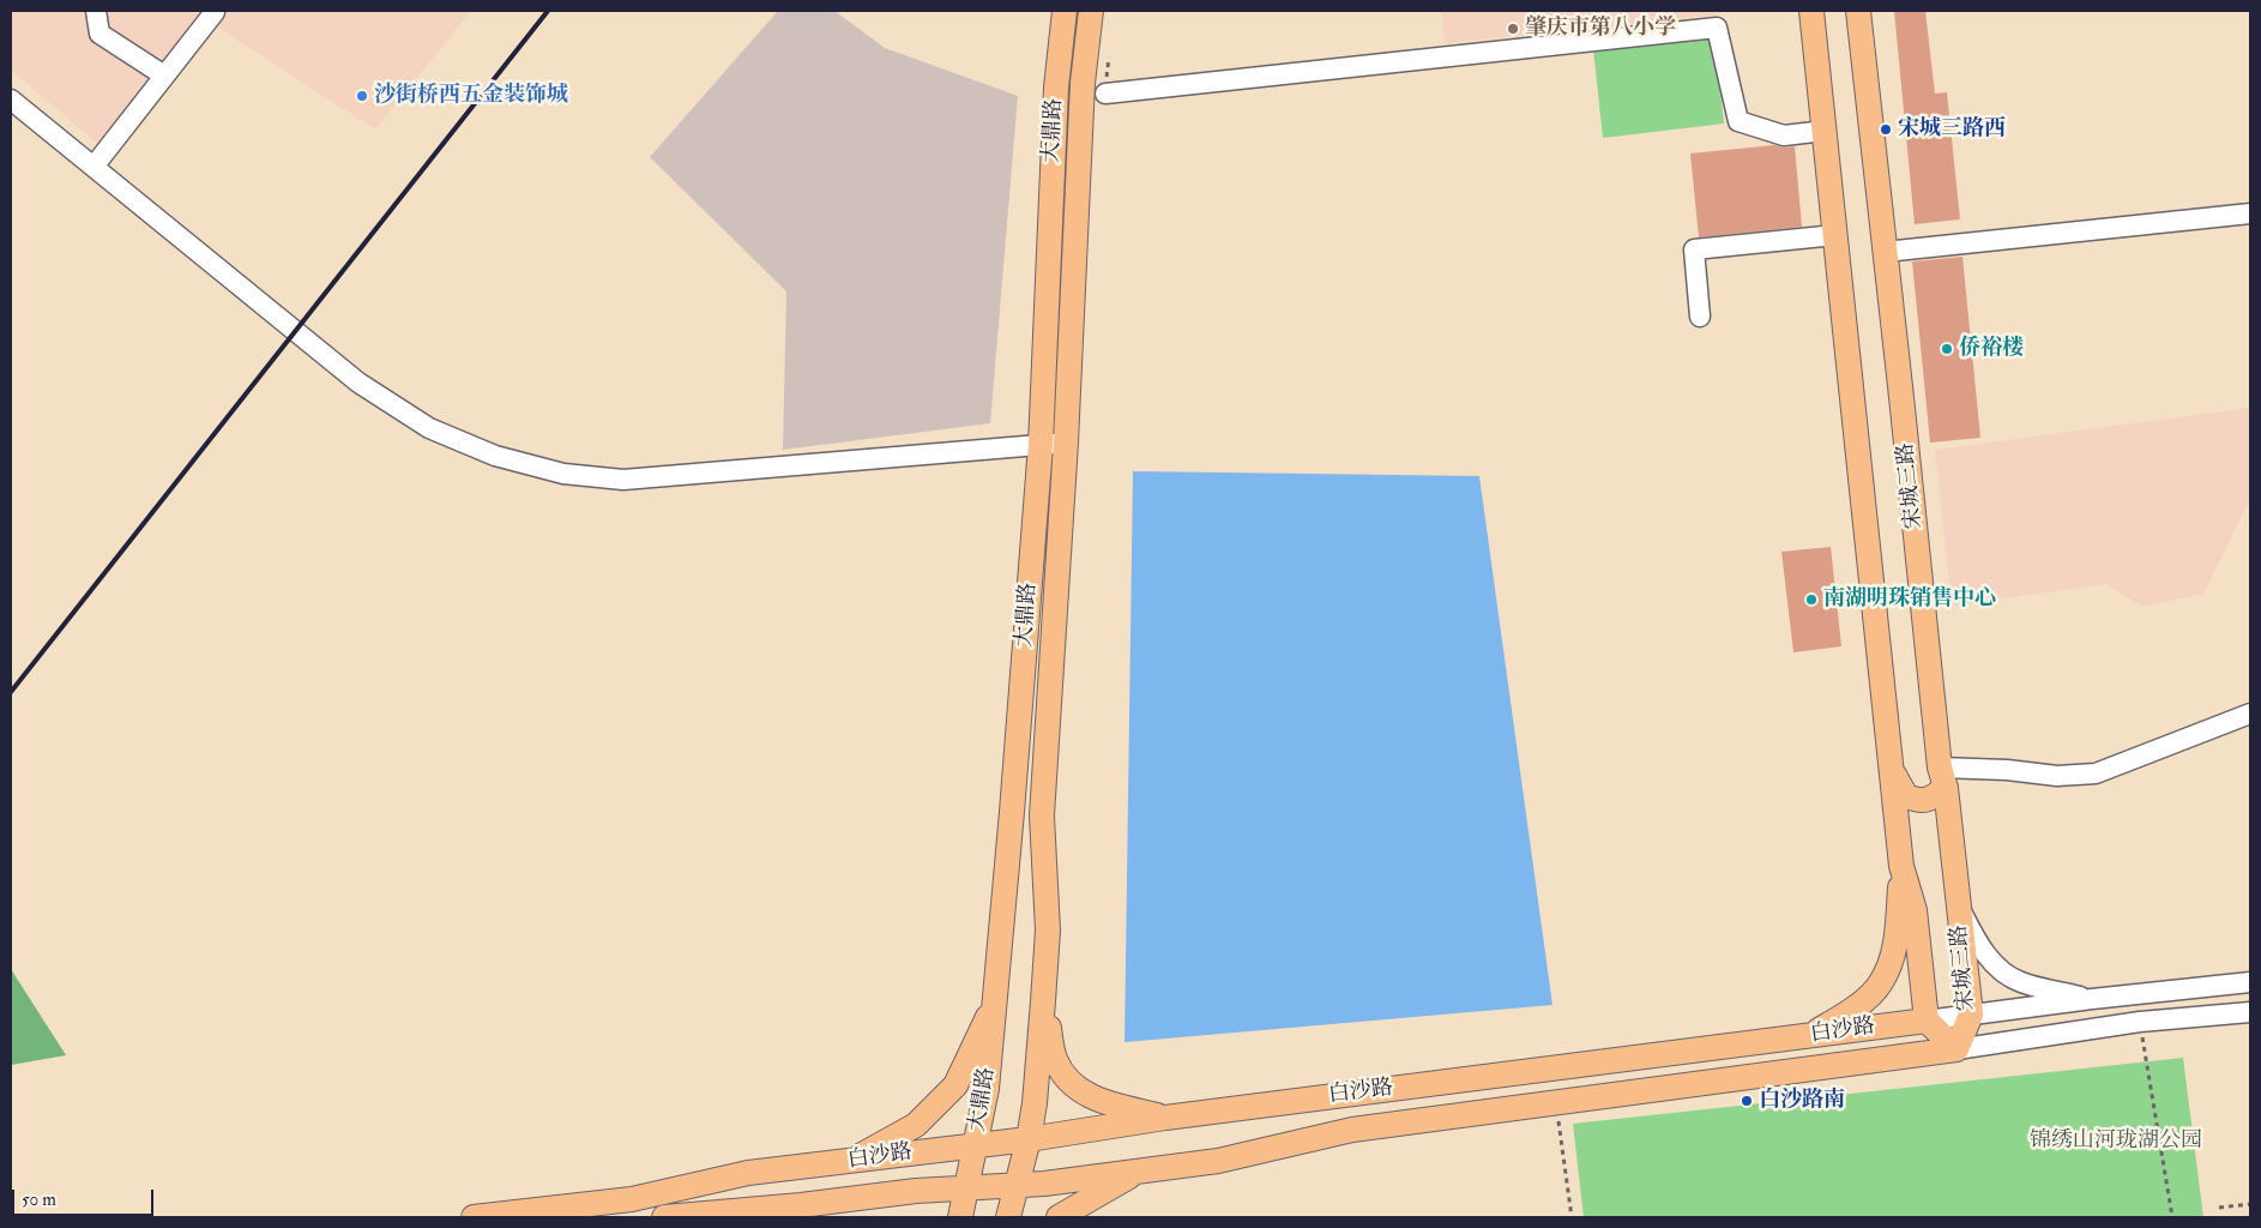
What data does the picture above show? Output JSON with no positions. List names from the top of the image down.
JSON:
{
  "streets": {
    "main road": ["大鼎路", "宋城三路", "白沙路"]
  },
  "crossings": [
    ["大鼎路", "白沙路"],
    ["宋城三路", "白沙路"]
  ],
  "parks": ["锦绣山河珑湖公园"],
  "places": [
    "肇庆市第八小学",
    "沙街桥西五金装饰城",
    "宋城三路西",
    "侨裕楼",
    "南湖明珠销售中心",
    "白沙路南"
  ],
  "scale_bar": "50 m"
}
